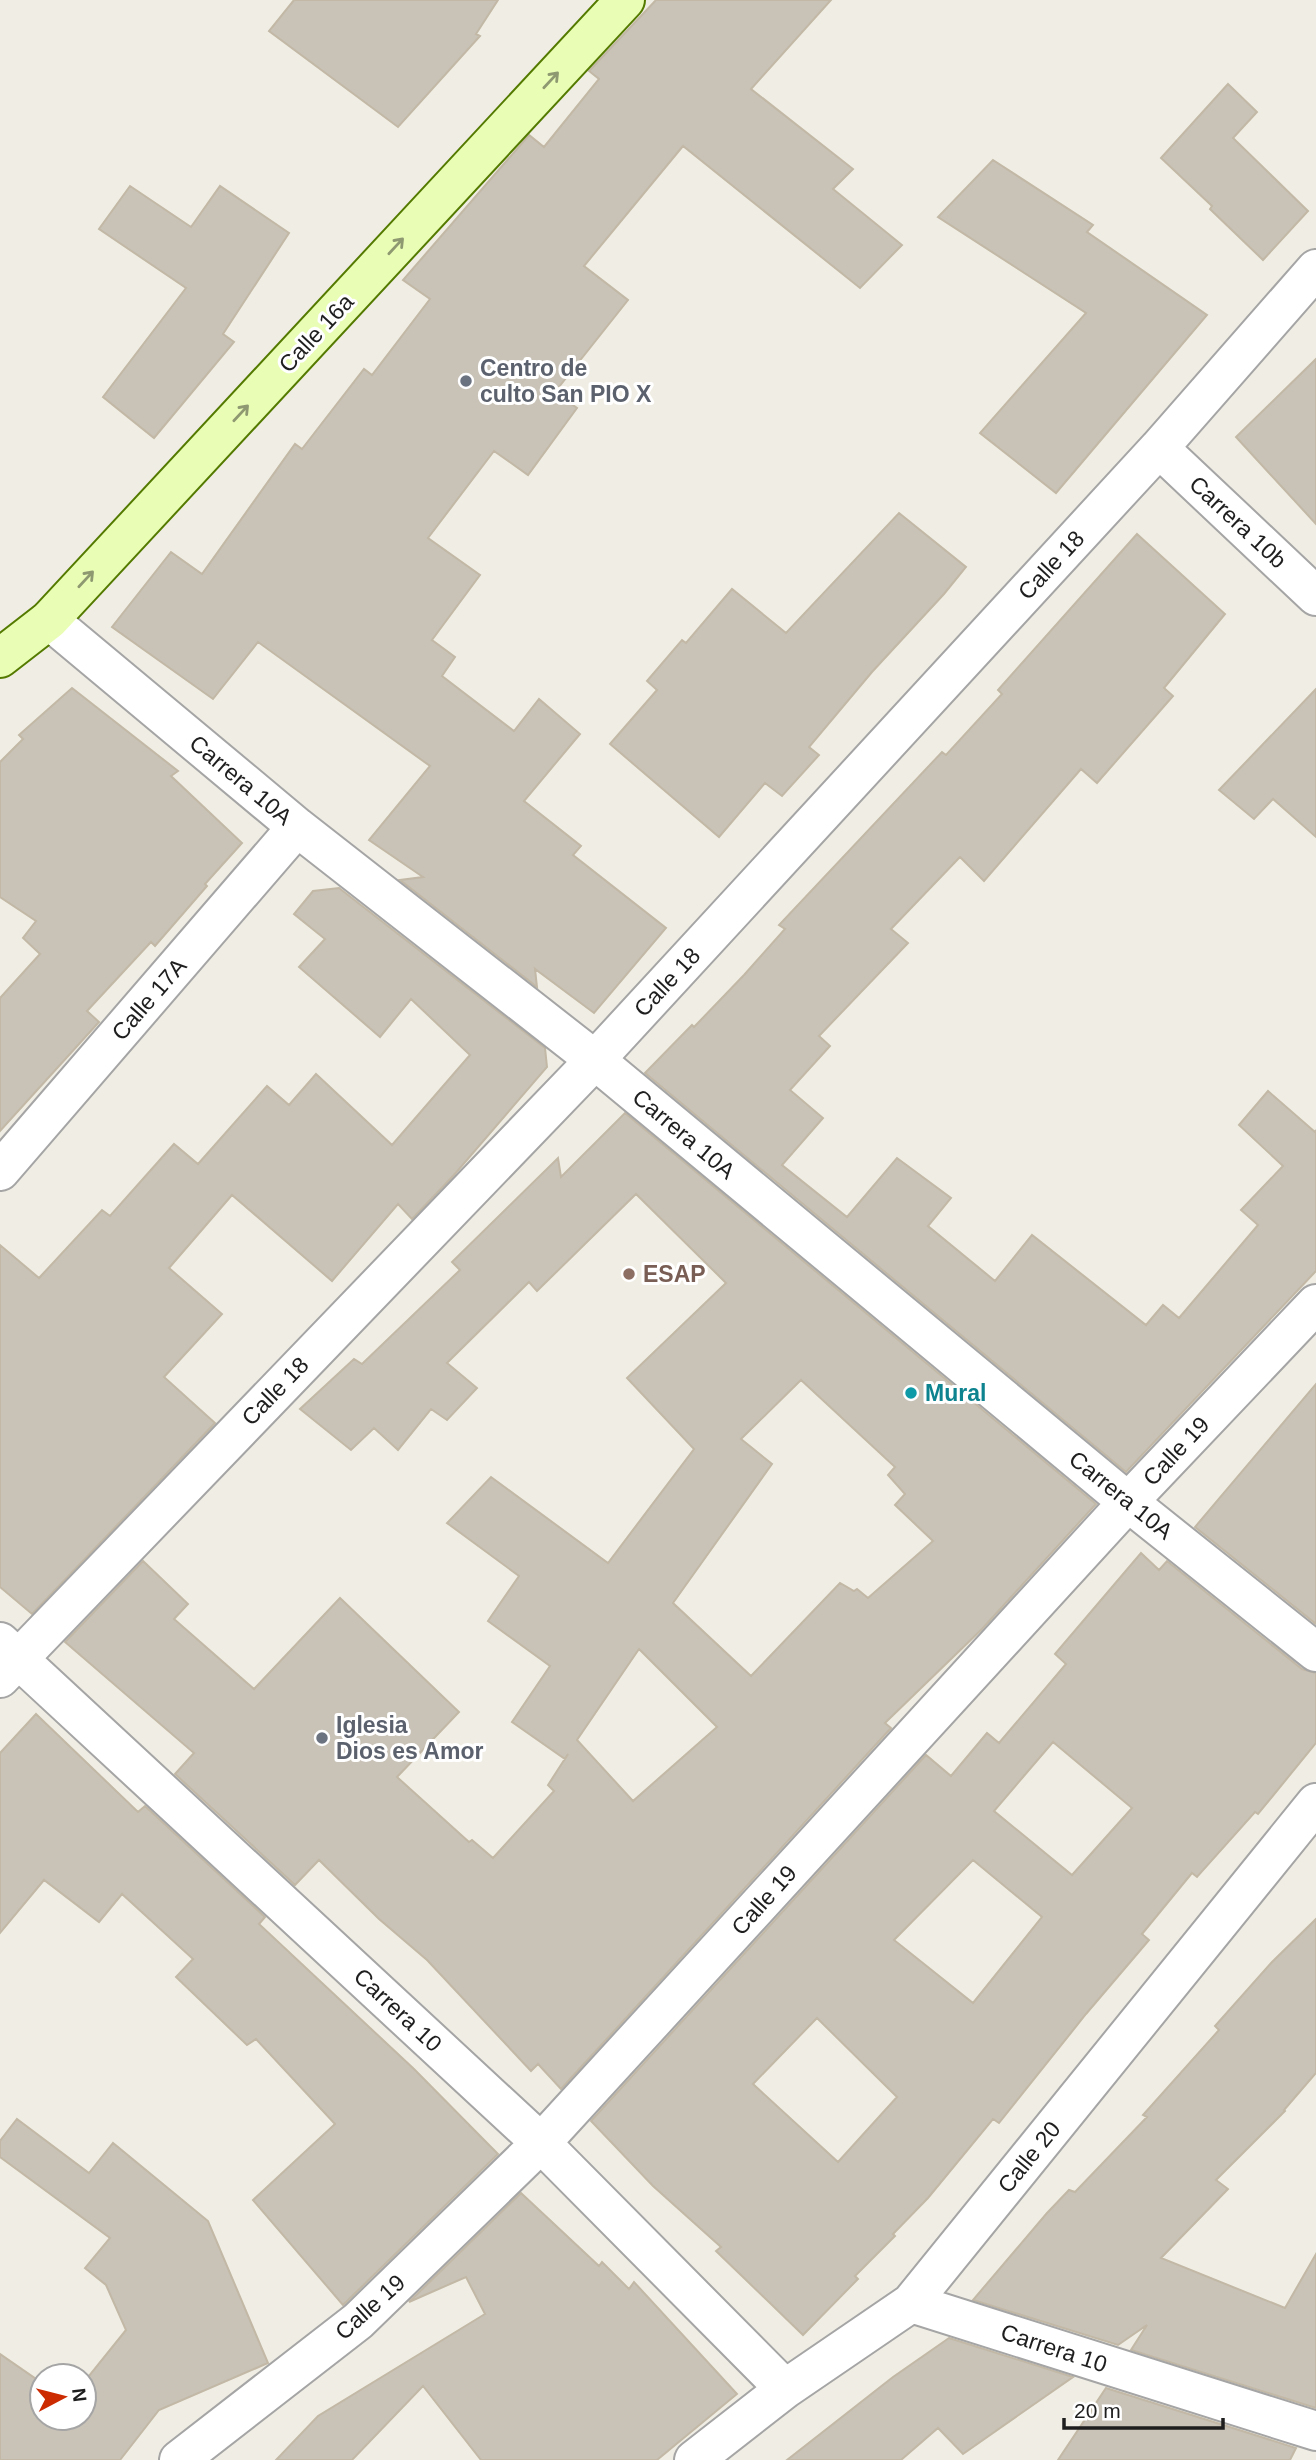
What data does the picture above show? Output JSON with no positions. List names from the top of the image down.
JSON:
{
  "streets": {
    "main road": ["Calle 16a"],
    "street": [
      "Carrera 10b",
      "Calle 18",
      "Carrera 10A",
      "Calle 17A",
      "Calle 19",
      "Carrera 10",
      "Calle 20"
    ]
  },
  "crossings": [
    ["Calle 16a", "Carrera 10A"],
    ["Carrera 10b", "Calle 18"],
    ["Calle 18", "Carrera 10A"],
    ["Calle 18", "Carrera 10"],
    ["Carrera 10A", "Calle 17A"],
    ["Carrera 10A", "Calle 19"],
    ["Calle 19", "Carrera 10"],
    ["Carrera 10", "Calle 20"]
  ],
  "one_way": ["Calle 16a"],
  "places": [
    "Centro de culto San PIO X",
    "ESAP",
    "Mural",
    "Iglesia Dios es Amor"
  ],
  "scale_bar": "20 m",
  "north": "right"
}
